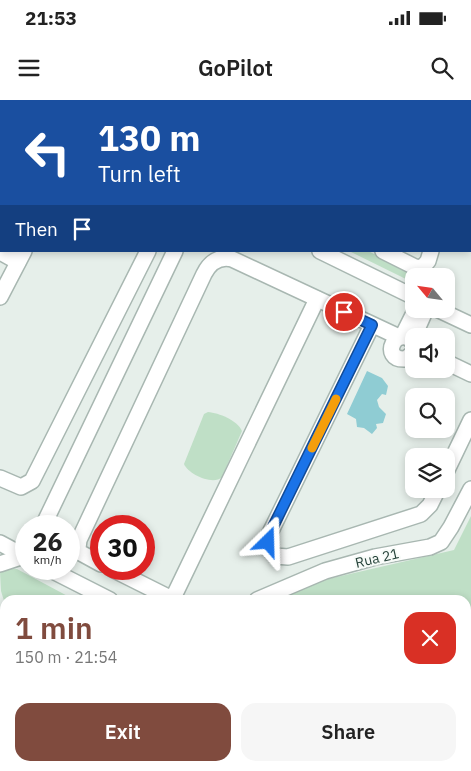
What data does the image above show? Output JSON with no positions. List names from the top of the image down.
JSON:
{
  "streets": {
    "street": ["Rua 21"]
  },
  "north": "top left",
  "page": {
    "status": "21:53",
    "header": "GoPilot",
    "turn": ["130 m", "Turn left"],
    "then": "Then",
    "speed": "26 km/h",
    "limit": "30",
    "heading": ["1 min", "150 m · 21:54"],
    "buttons": ["Exit", "Share"]
  }
}
